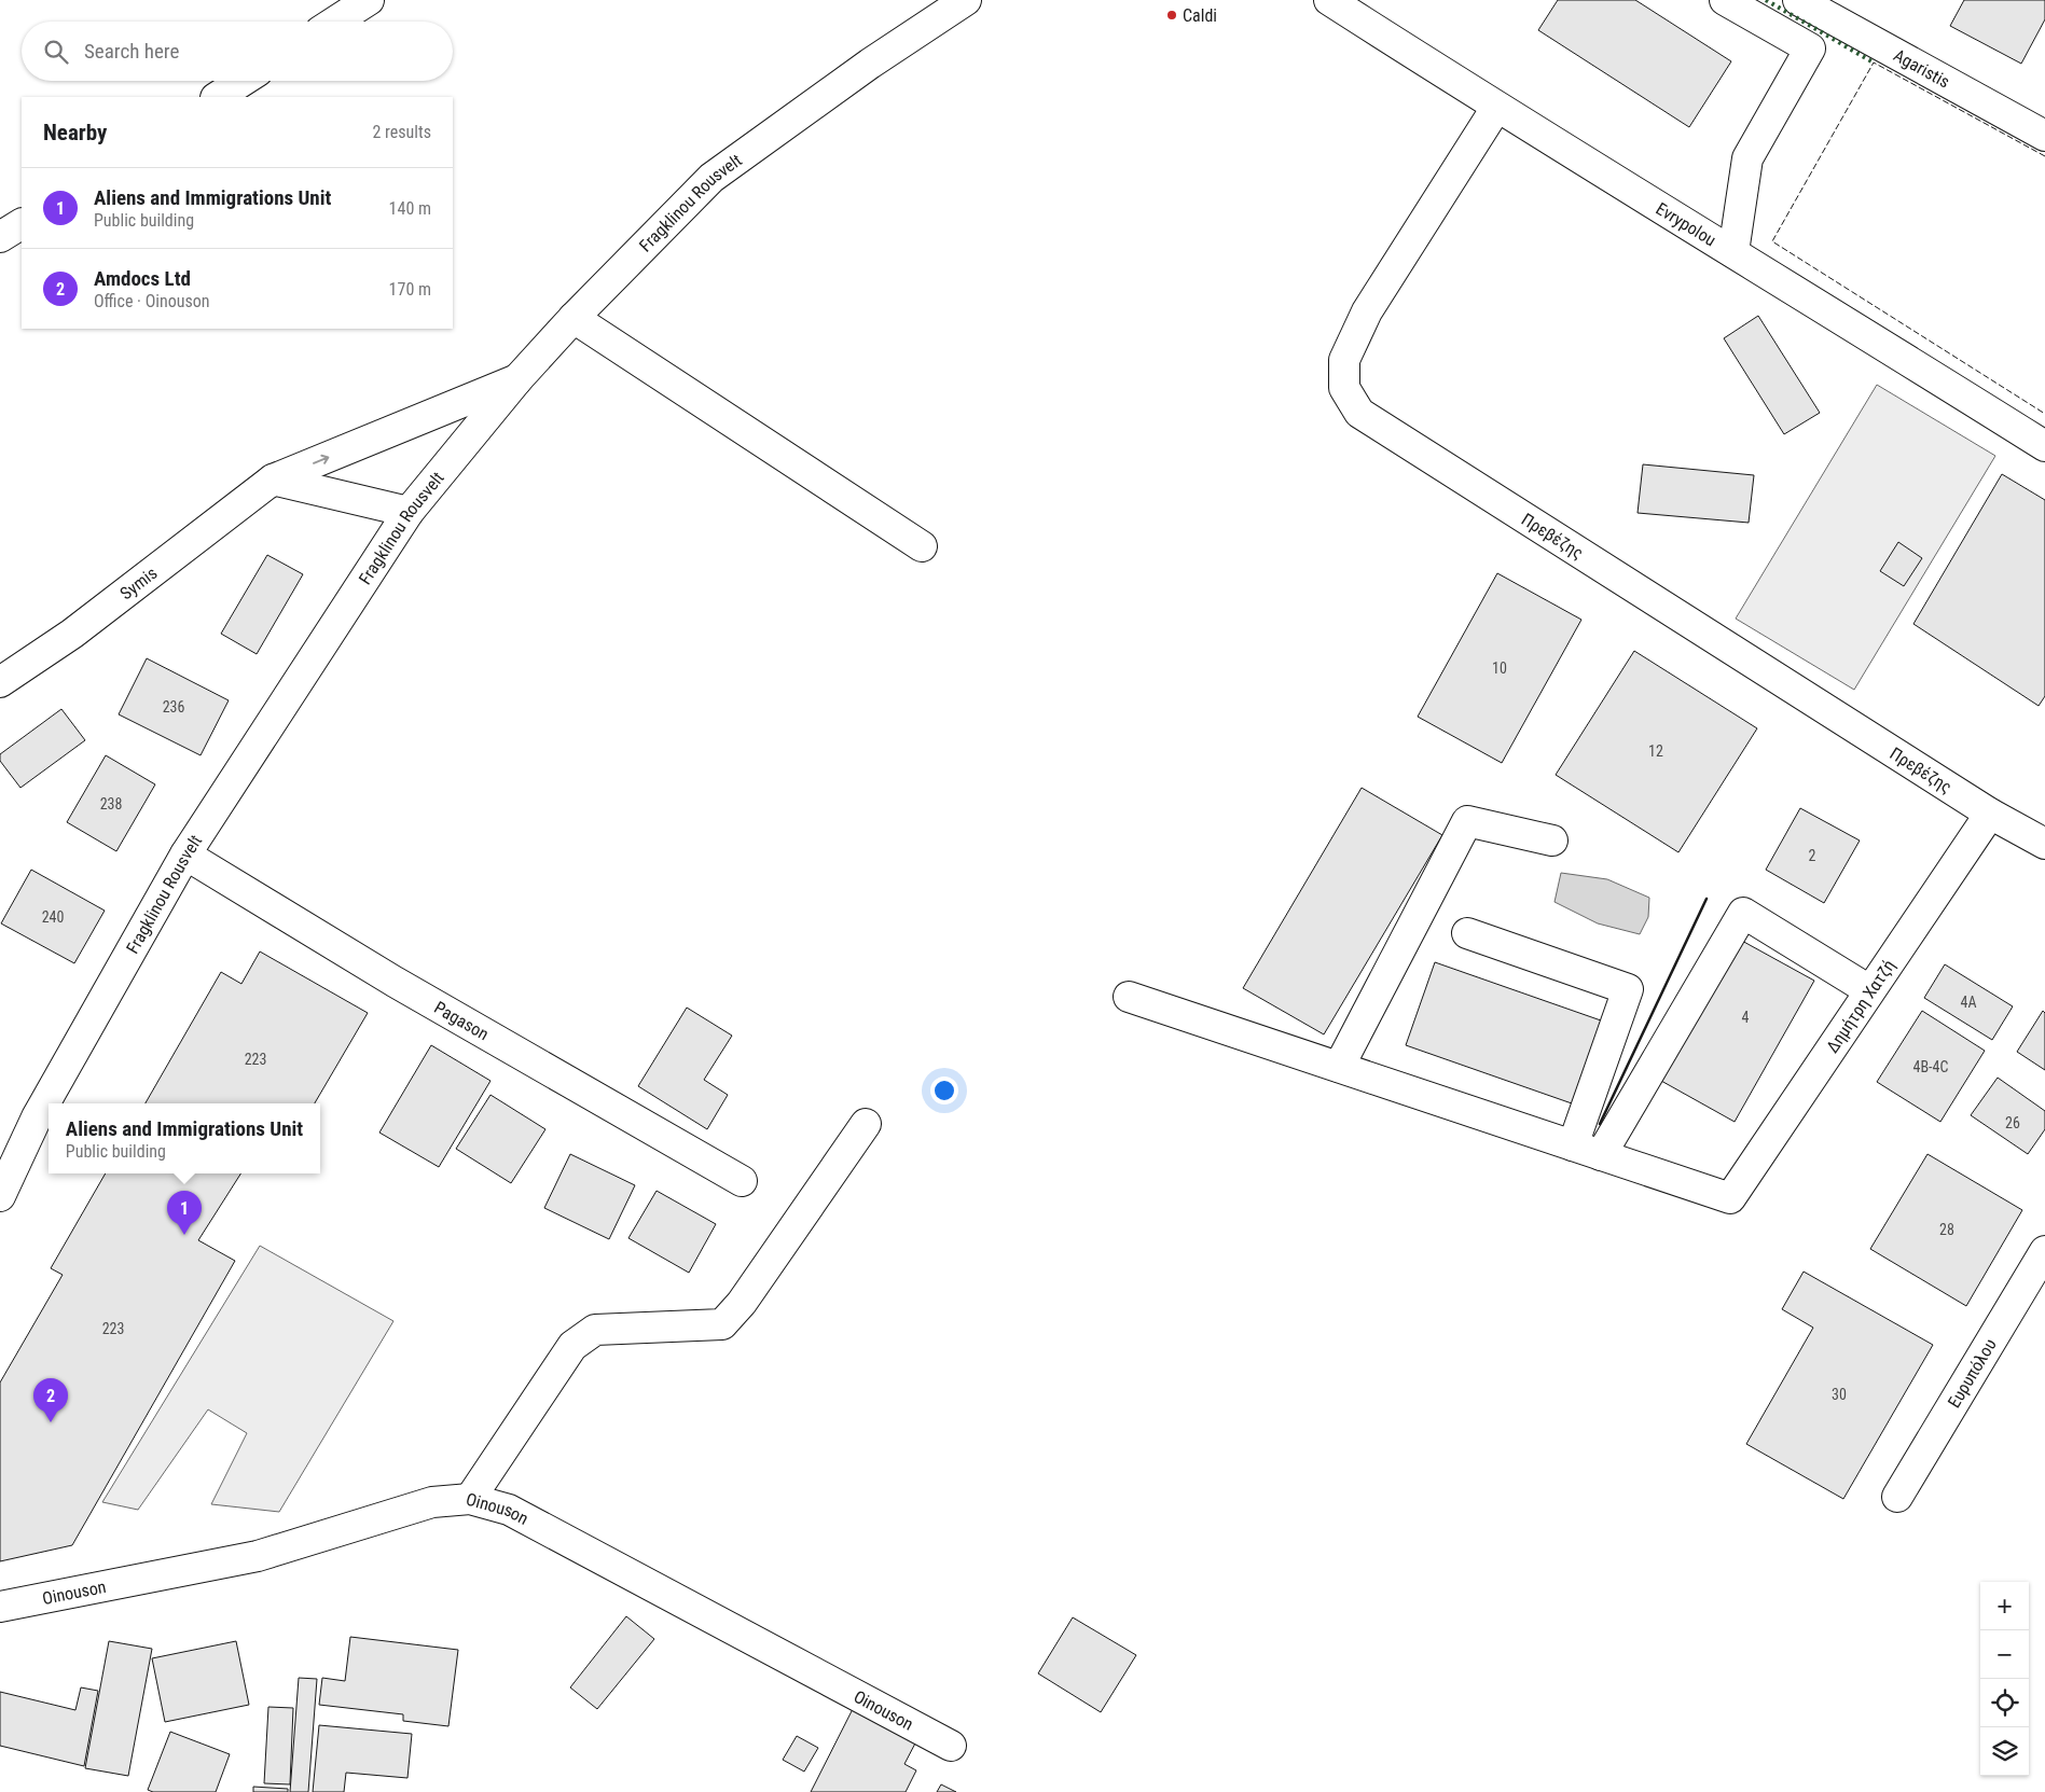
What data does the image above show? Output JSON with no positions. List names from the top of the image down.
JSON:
{
  "streets": {
    "street": [
      "Agaristis",
      "Fragklinou Rousvelt",
      "Evrypolou",
      "Πρεβέζης",
      "Symis",
      "Δημήτρη Χατζή",
      "Pagason",
      "Ευρυπόλου",
      "Oinouson"
    ]
  },
  "crossings": [
    ["Fragklinou Rousvelt", "Symis"],
    ["Fragklinou Rousvelt", "Pagason"],
    ["Evrypolou", "Πρεβέζης"],
    ["Πρεβέζης", "Δημήτρη Χατζή"]
  ],
  "one_way": ["Symis"],
  "places": ["Caldi"],
  "house_numbers": [
    "10",
    "236",
    "12",
    "238",
    "2",
    "240",
    "4A",
    "4",
    "223",
    "4B-4C",
    "26",
    "28",
    "223",
    "30"
  ],
  "page": {
    "search": "Search here",
    "heading": ["Nearby", "2 results"],
    "list": [
      {
        "mark": "1",
        "name": "Aliens and Immigrations Unit",
        "note": "Public building",
        "value": "140 m"
      },
      {
        "mark": "2",
        "name": "Amdocs Ltd",
        "note": "Office · Oinouson",
        "value": "170 m"
      }
    ],
    "popup": ["Aliens and Immigrations Unit", "Public building"],
    "pins": ["1", "2"],
    "map_buttons": ["+", "−"]
  }
}
